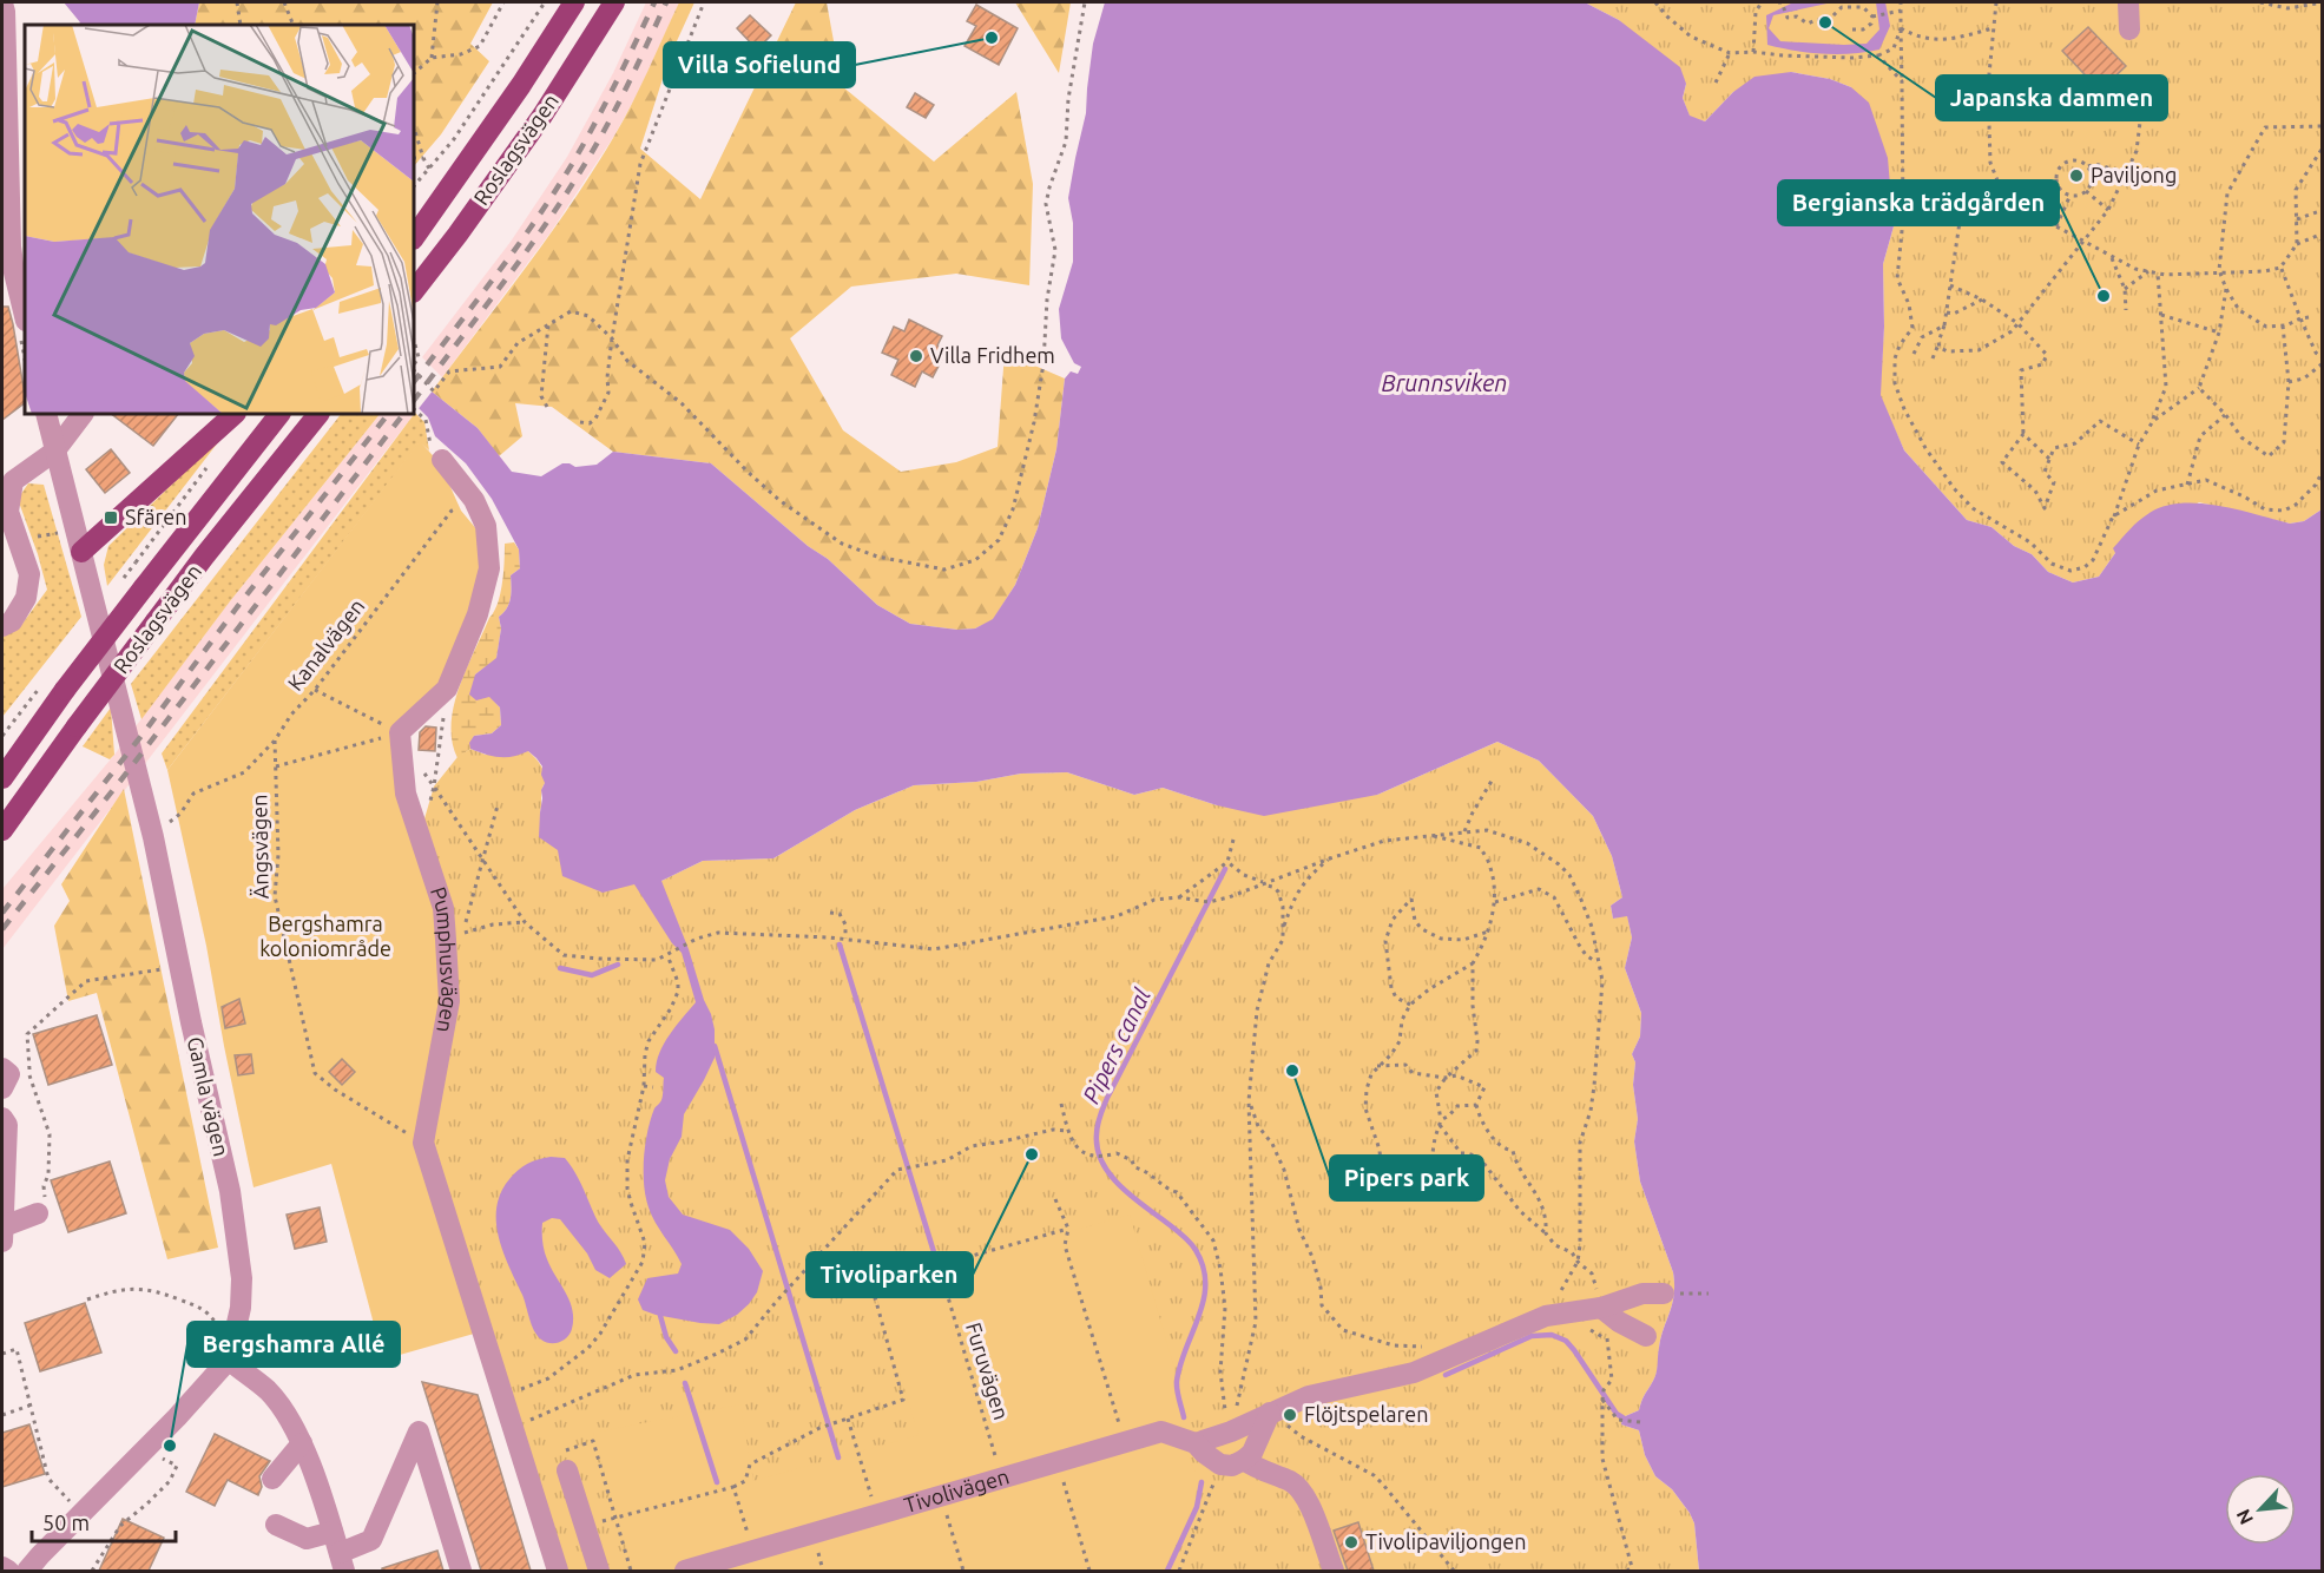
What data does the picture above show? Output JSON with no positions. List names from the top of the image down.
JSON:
{
  "streets": {
    "main road": ["Roslagsvägen"],
    "street": ["Pumphusvägen", "Gamla vägen", "Tivolivägen"],
    "path": ["Kanalvägen", "Ängsvägen", "Furuvägen"]
  },
  "crossings": [
    ["Kanalvägen", "Ängsvägen"],
    ["Ängsvägen", "Pumphusvägen"],
    ["Furuvägen", "Tivolivägen"]
  ],
  "water": ["Brunnsviken", "Pipers canal"],
  "parks": ["Bergshamra koloniområde"],
  "places": {
    "other": [
      "Japanska dammen",
      "Villa Sofielund",
      "Paviljong",
      "Bergianska trädgården",
      "Villa Fridhem",
      "Pipers park",
      "Tivoliparken",
      "Flöjtspelaren",
      "Bergshamra Allé",
      "Tivolipaviljongen"
    ],
    "transit": ["Sfären"]
  },
  "scale_bar": "50 m",
  "north": "bottom left"
}
